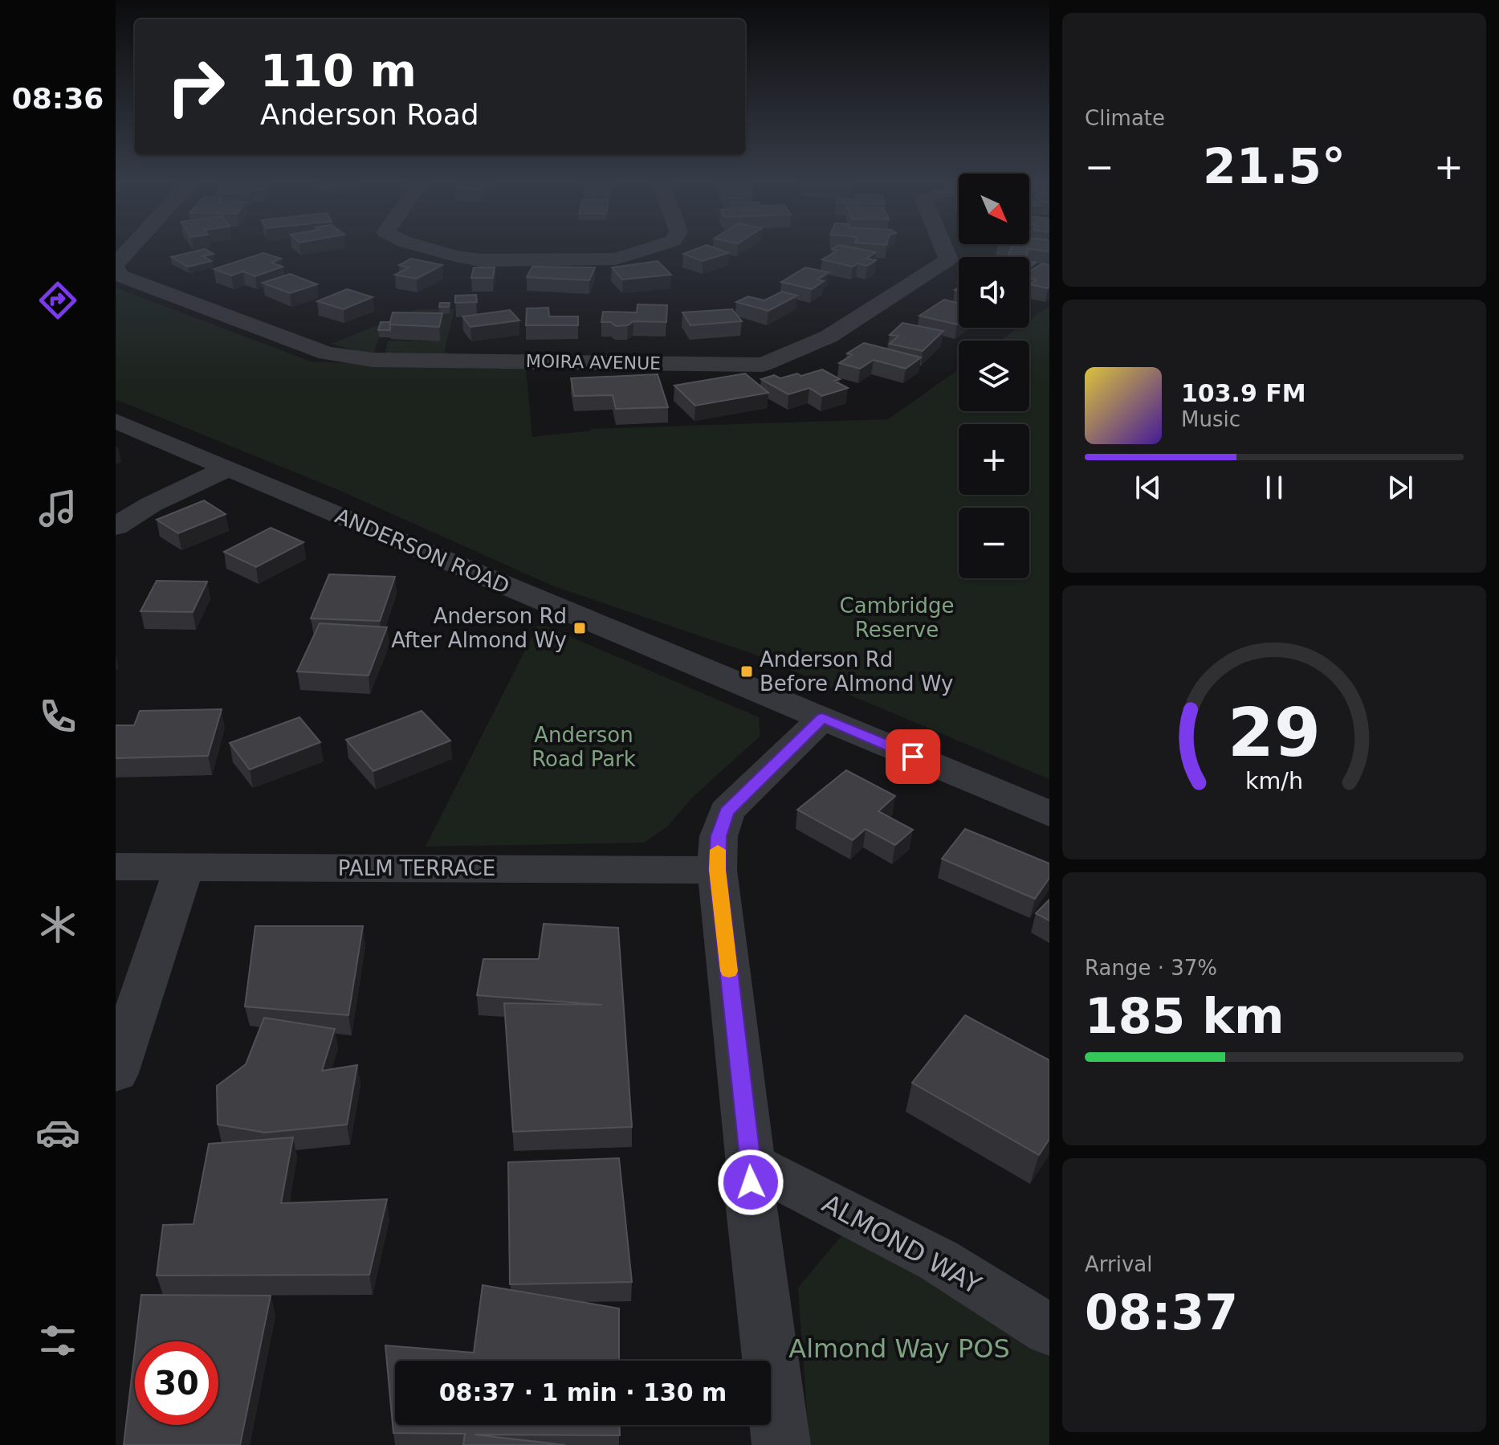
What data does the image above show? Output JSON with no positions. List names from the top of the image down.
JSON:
{
  "streets": {
    "street": [
      "MOIRA AVENUE",
      "ANDERSON ROAD",
      "PALM TERRACE",
      "ALMOND WAY"
    ]
  },
  "parks": ["Cambridge Reserve", "Anderson Road Park", "Almond Way POS"],
  "places": {
    "transit": ["Anderson Rd After Almond Wy", "Anderson Rd Before Almond Wy"]
  },
  "north": "bottom right",
  "page": {
    "tabs": "08:36",
    "tile": [
      "Climate",
      ["Range · 37%", "185 km"],
      ["Arrival", "08:37"]
    ],
    "turn": ["110 m", "Anderson Road"],
    "heat": ["−", "21.5°", "+"],
    "map_buttons": ["+", "−"],
    "song": ["103.9 FM", "Music"],
    "limit": "30",
    "trip": "08:37 · 1 min · 130 m",
    "gauge": ["29", "km/h"]
  }
}
